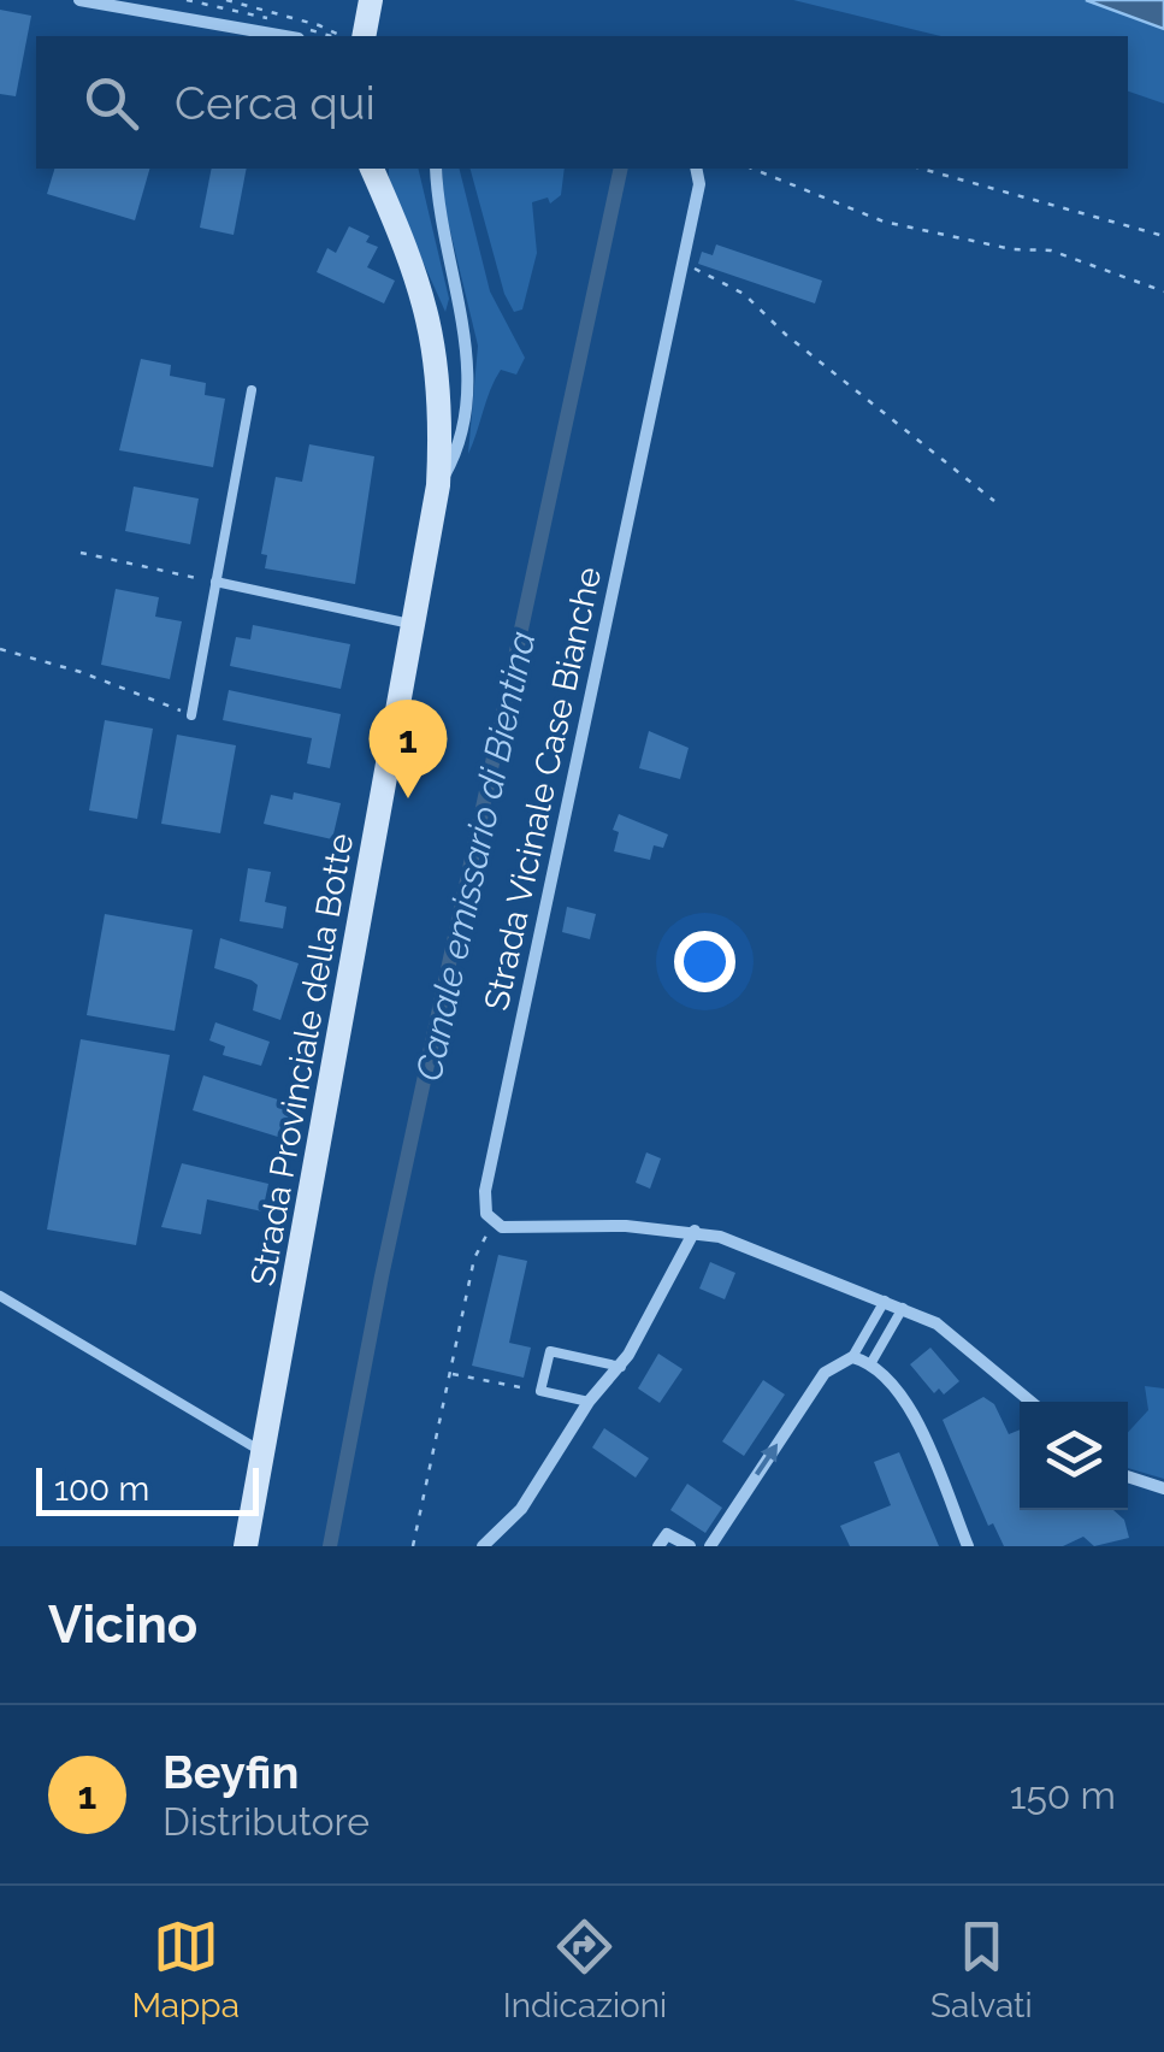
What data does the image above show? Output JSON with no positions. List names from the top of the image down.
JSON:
{
  "streets": {
    "main road": ["Strada Provinciale della Botte"],
    "street": ["Strada Vicinale Case Bianche"]
  },
  "water": ["Canale emissario di Bientina"],
  "scale_bar": "100 m",
  "page": {
    "search": "Cerca qui",
    "pins": "1",
    "scale": "100 m",
    "heading": "Vicino",
    "list": [
      {
        "mark": "1",
        "name": "Beyfin",
        "note": "Distributore",
        "value": "150 m"
      }
    ],
    "nav": ["Mappa", "Indicazioni", "Salvati"]
  }
}
